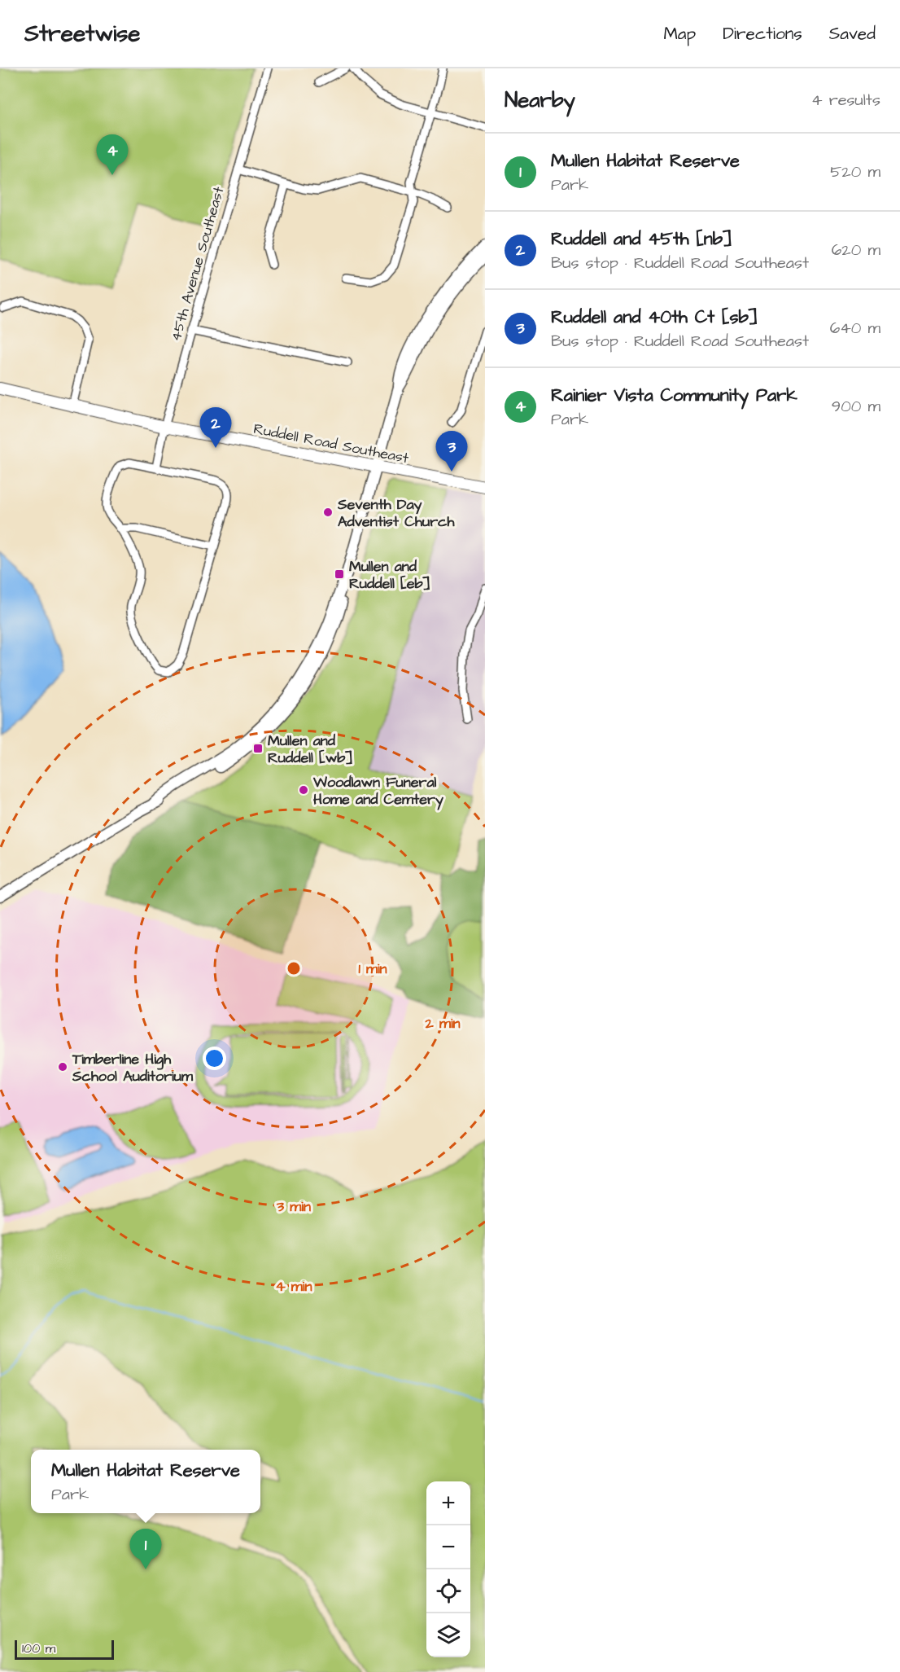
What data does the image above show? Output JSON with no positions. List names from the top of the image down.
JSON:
{
  "streets": {
    "main road": ["Ruddell Road Southeast"],
    "street": ["45th Avenue Southeast"]
  },
  "crossings": [
    ["45th Avenue Southeast", "Ruddell Road Southeast"]
  ],
  "places": {
    "other": ["Seventh Day Adventist Church", "Woodlawn Funeral Home and Cemtery", "Timberline High School Auditorium"],
    "transit": ["Mullen and Ruddell [eb]", "Mullen and Ruddell [wb]"]
  },
  "scale_bar": "100 m",
  "page": {
    "header": "Streetwise",
    "nav": ["Map", "Directions", "Saved"],
    "heading": ["Nearby", "4 results"],
    "list": [
      {
        "mark": "1",
        "name": "Mullen Habitat Reserve",
        "note": "Park",
        "value": "520 m"
      },
      {
        "mark": "2",
        "name": "Ruddell and 45th [nb]",
        "note": "Bus stop · Ruddell Road Southeast",
        "value": "620 m"
      },
      {
        "mark": "3",
        "name": "Ruddell and 40th Ct [sb]",
        "note": "Bus stop · Ruddell Road Southeast",
        "value": "640 m"
      },
      {
        "mark": "4",
        "name": "Rainier Vista Community Park",
        "note": "Park",
        "value": "900 m"
      }
    ],
    "pins": [
      "4",
      "2",
      "3",
      "1"
    ],
    "popup": ["Mullen Habitat Reserve", "Park"],
    "map_buttons": ["+", "−"],
    "scale": "100 m"
  },
  "rings": [
    "1 min",
    "2 min",
    "3 min",
    "4 min"
  ]
}
